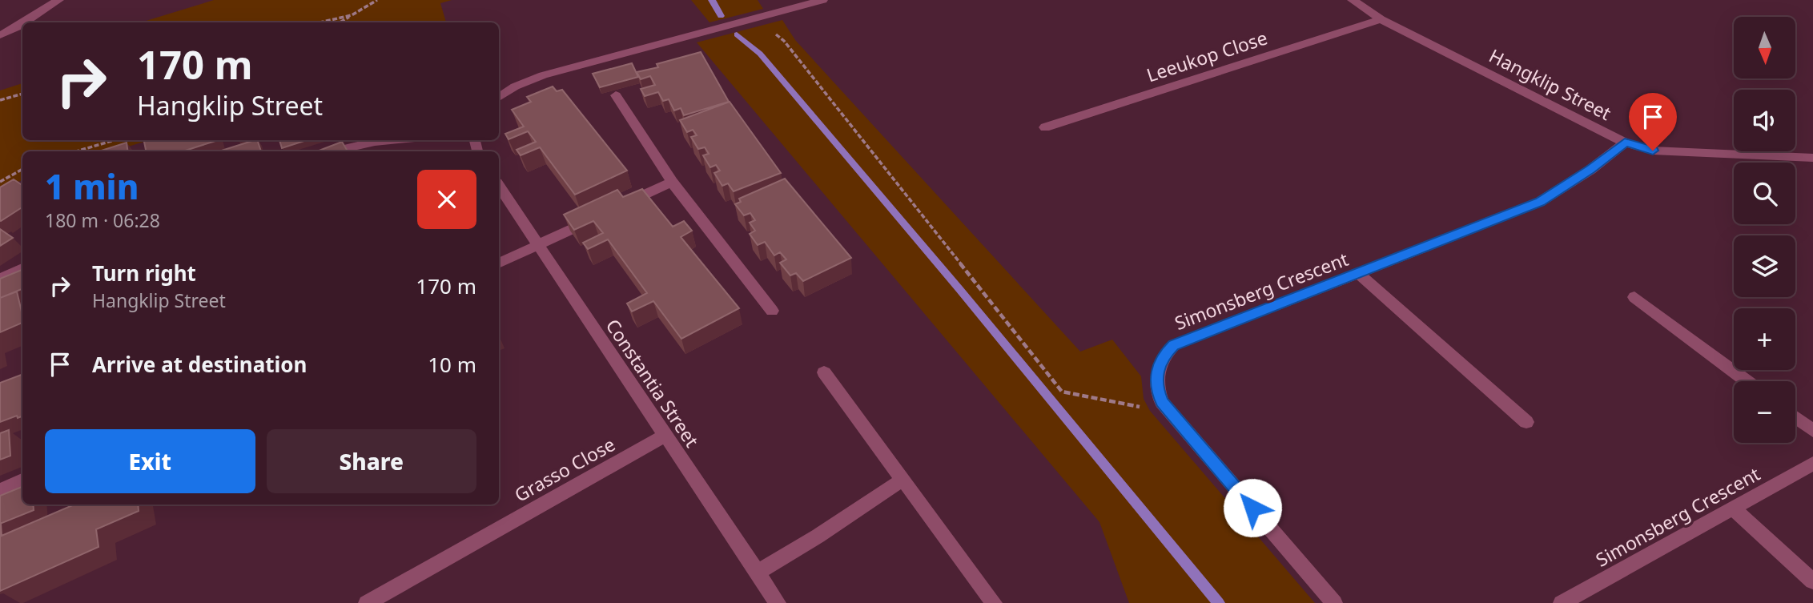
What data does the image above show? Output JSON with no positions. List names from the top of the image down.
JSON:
{
  "streets": {
    "street": [
      "Leeukop Close",
      "Hangklip Street",
      "Simonsberg Crescent",
      "Constantia Street",
      "Grasso Close"
    ]
  },
  "crossings": [
    ["Leeukop Close", "Hangklip Street"],
    ["Hangklip Street", "Simonsberg Crescent"],
    ["Constantia Street", "Grasso Close"]
  ],
  "north": "bottom",
  "page": {
    "map_buttons": ["+", "−"],
    "turn": ["170 m", "Hangklip Street"],
    "heading": ["1 min", "180 m · 06:28"],
    "list": [
      {
        "name": "Turn right",
        "note": "Hangklip Street",
        "value": "170 m"
      },
      {
        "name": "Arrive at destination",
        "value": "10 m"
      }
    ],
    "buttons": ["Exit", "Share"]
  }
}
